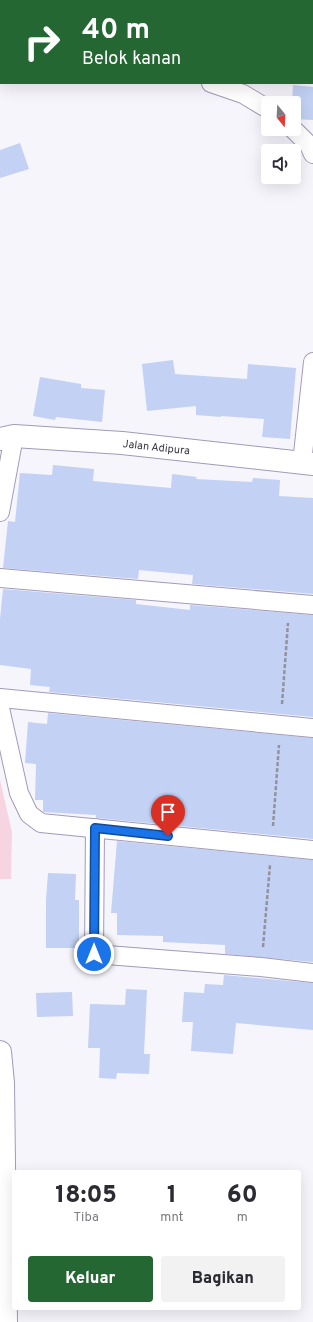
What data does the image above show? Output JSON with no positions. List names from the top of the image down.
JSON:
{
  "streets": {
    "highway": ["Jalan Adipura"]
  },
  "north": "bottom",
  "page": {
    "turn": ["40 m", "Belok kanan"],
    "eta": [
      "18:05",
      "Tiba",
      "1",
      "mnt",
      "60",
      "m"
    ],
    "buttons": ["Keluar", "Bagikan"]
  }
}
